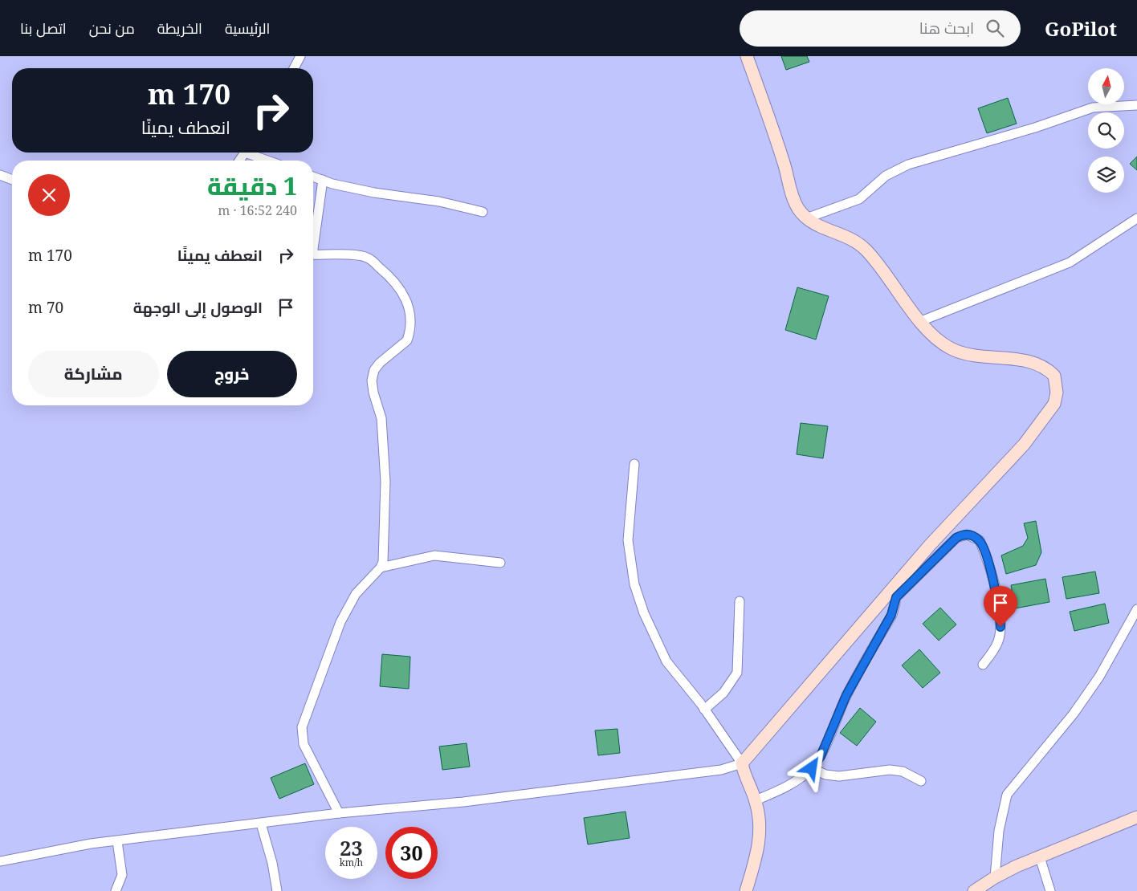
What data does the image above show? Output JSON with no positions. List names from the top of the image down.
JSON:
{
  "north": "top",
  "page": {
    "header": "GoPilot",
    "search": "ابحث هنا",
    "nav": [
      "الرئيسية",
      "الخريطة",
      "من نحن",
      "اتصل بنا"
    ],
    "turn": ["170 m", "انعطف يمينًا"],
    "heading": ["1 دقيقة", "240 m · 16:52"],
    "list": [
      {
        "name": "انعطف يمينًا",
        "value": "170 m"
      },
      {
        "name": "الوصول إلى الوجهة",
        "value": "70 m"
      }
    ],
    "buttons": ["خروج", "مشاركة"],
    "speed": "23 km/h",
    "limit": "30"
  }
}
